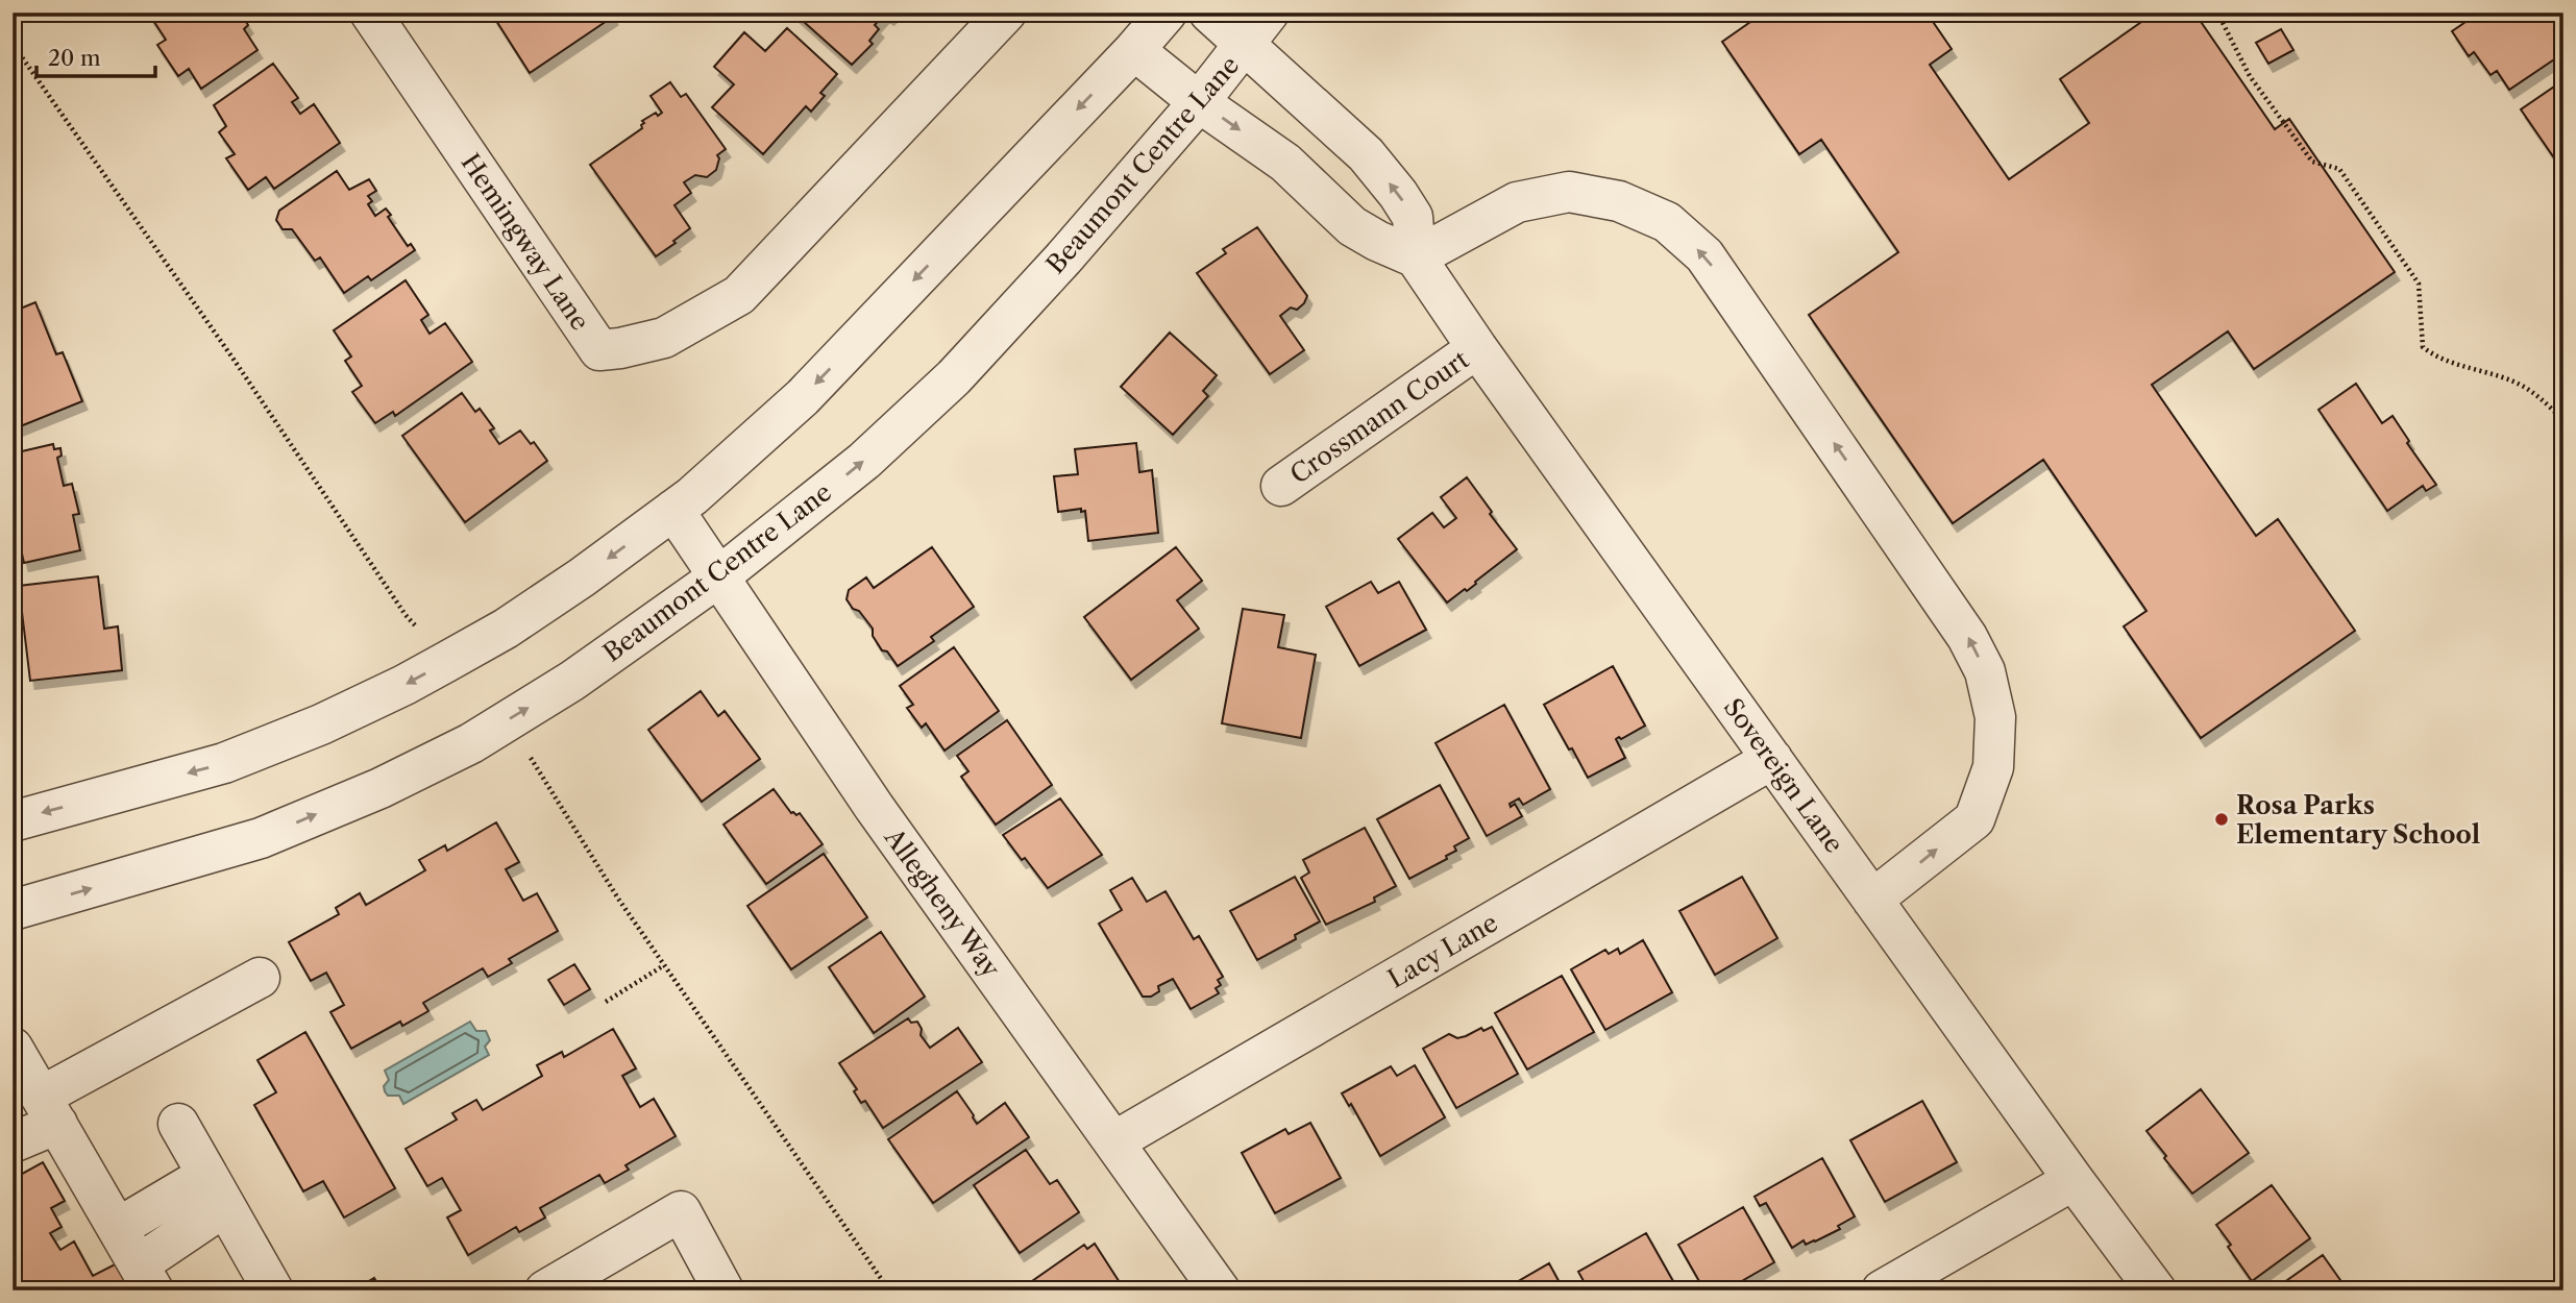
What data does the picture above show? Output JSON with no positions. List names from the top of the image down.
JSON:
{
  "streets": {
    "street": [
      "Beaumont Centre Lane",
      "Hemingway Lane",
      "Crossmann Court",
      "Sovereign Lane",
      "Allegheny Way",
      "Lacy Lane"
    ]
  },
  "crossings": [
    ["Beaumont Centre Lane", "Sovereign Lane"],
    ["Beaumont Centre Lane", "Allegheny Way"],
    ["Crossmann Court", "Sovereign Lane"],
    ["Sovereign Lane", "Lacy Lane"],
    ["Allegheny Way", "Lacy Lane"]
  ],
  "places": ["Rosa Parks Elementary School"],
  "scale_bar": "20 m"
}
